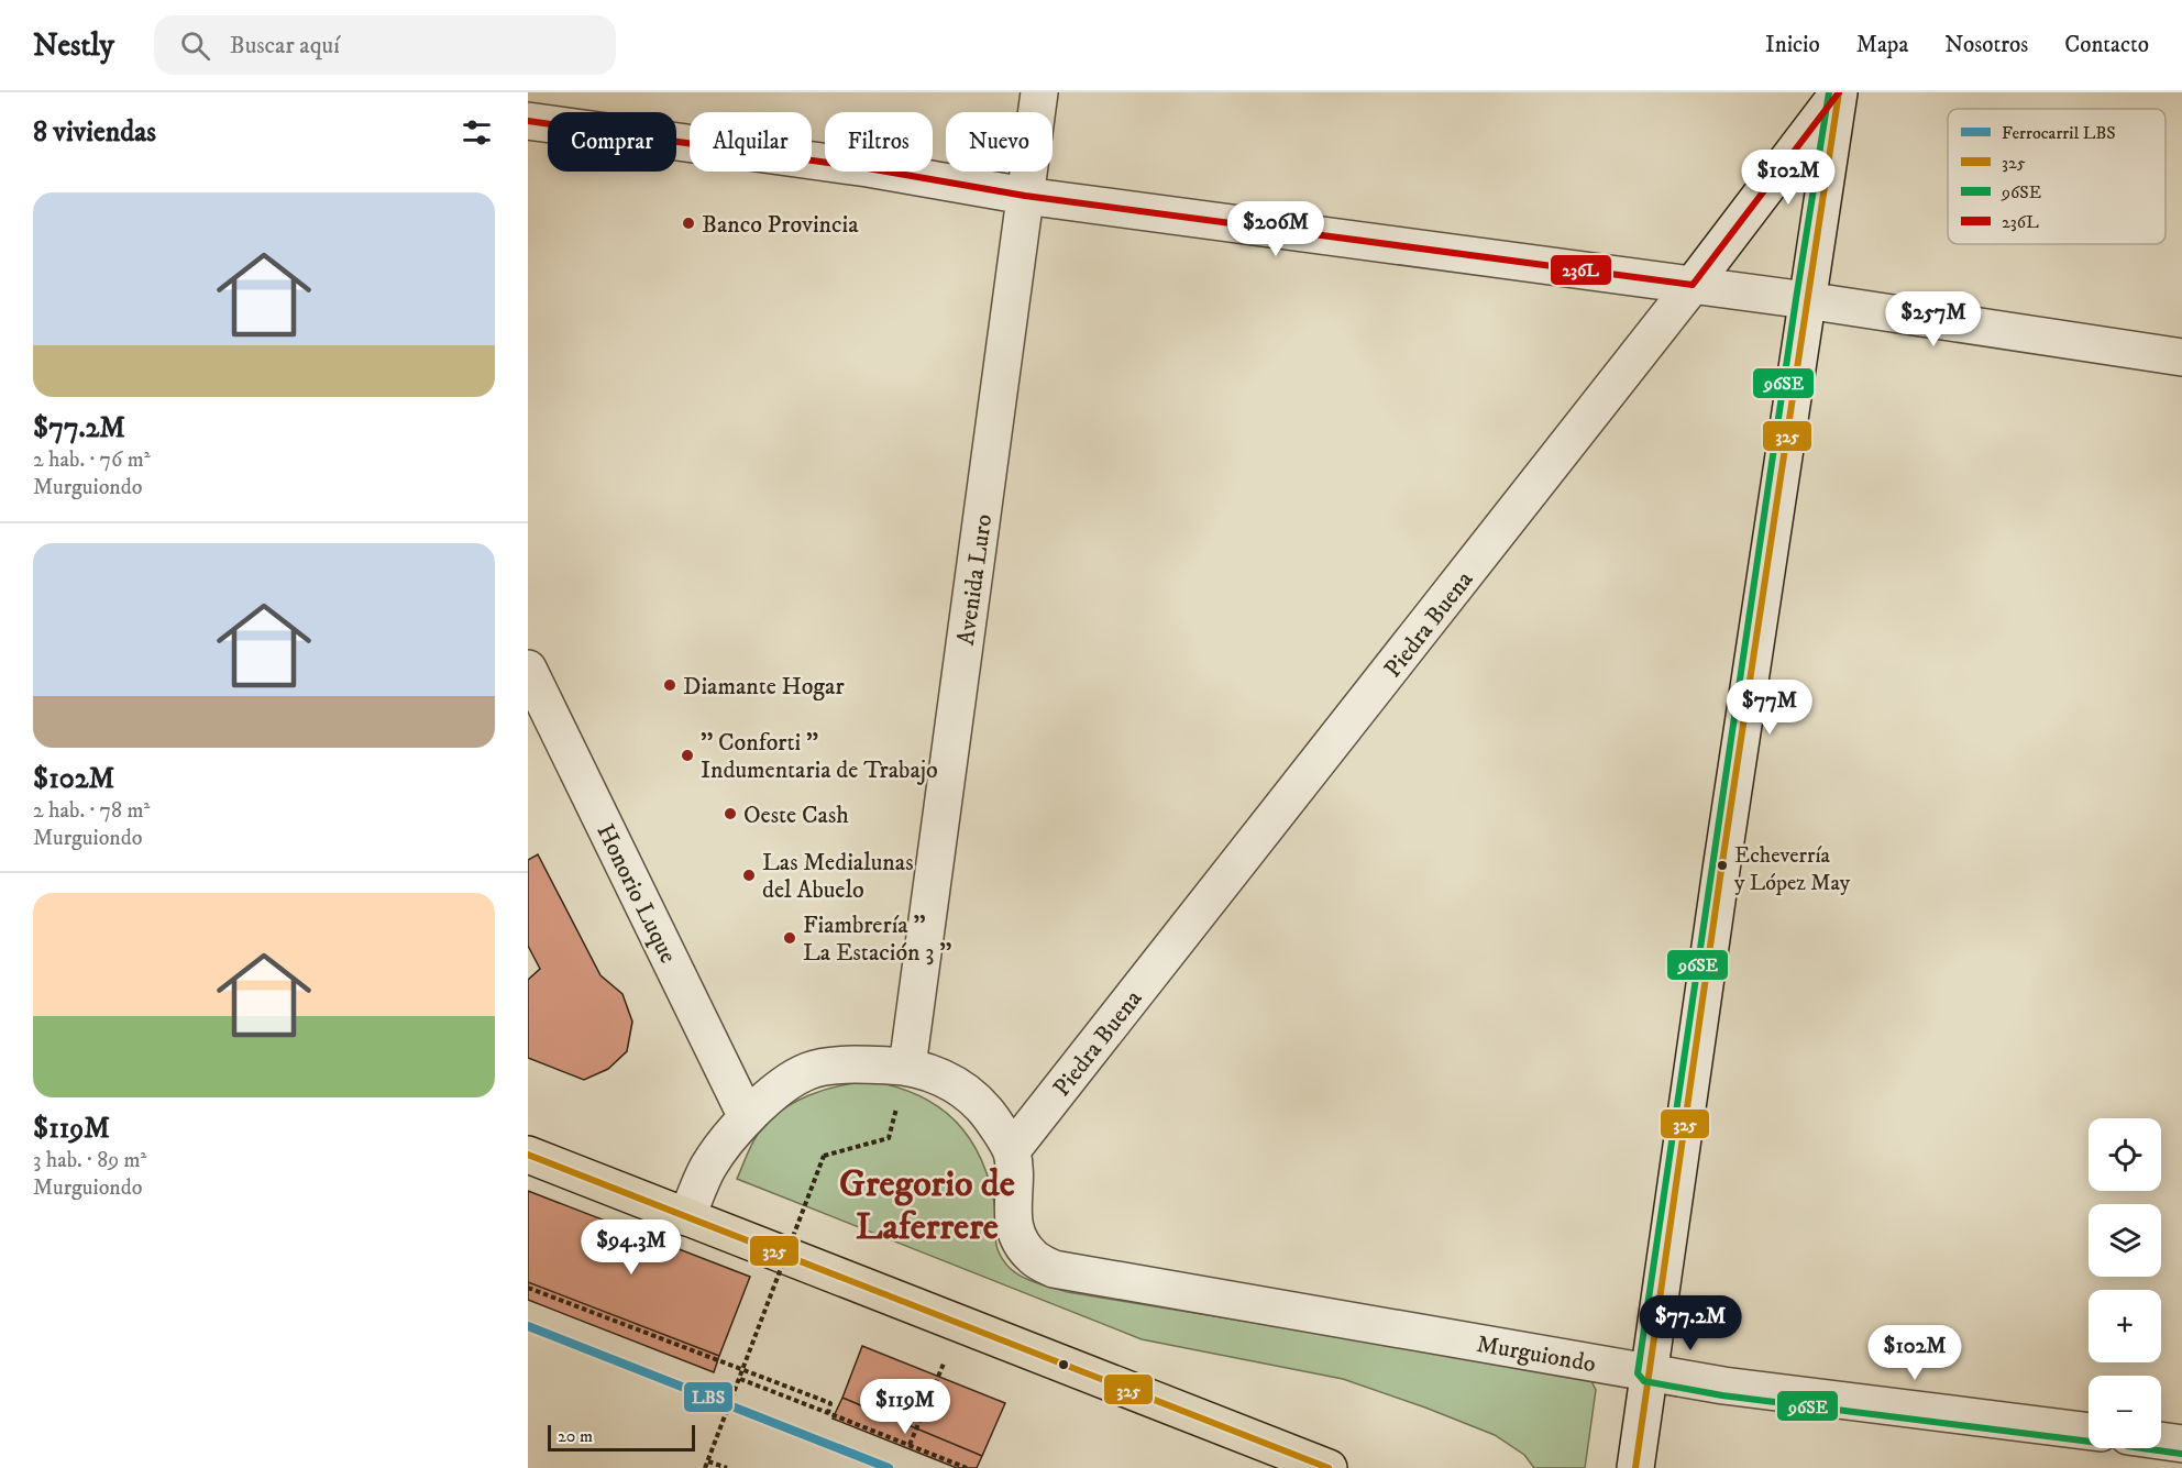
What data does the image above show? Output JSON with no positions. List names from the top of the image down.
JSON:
{
  "streets": {
    "street": [
      "Avenida Luro",
      "Piedra Buena",
      "Honorio Luque",
      "Murguiondo"
    ]
  },
  "crossings": [
    ["Piedra Buena", "Murguiondo"]
  ],
  "districts": ["Gregorio de Laferrere"],
  "places": [
    "Banco Provincia",
    "Diamante Hogar",
    "'' Conforti '' Indumentaria de Trabajo",
    "Oeste Cash",
    "Echeverría y López May",
    "Las Medialunas del Abuelo",
    "Fiambrería '' La Estación 3 ''"
  ],
  "lines": [
    "transit line 325",
    "transit line 96SE",
    "transit line 236L",
    "rail line LBS"
  ],
  "legend": [
    "Ferrocarril LBS",
    "325",
    "96SE",
    "236L"
  ],
  "scale_bar": "20 m",
  "page": {
    "header": "Nestly",
    "search": "Buscar aquí",
    "nav": [
      "Inicio",
      "Mapa",
      "Nosotros",
      "Contacto"
    ],
    "heading": "8 viviendas",
    "chip": [
      "Comprar",
      "Alquilar",
      "Filtros",
      "Nuevo"
    ],
    "price": [
      "$102M",
      "$206M",
      "$257M",
      "$77M",
      "$94.3M",
      "$77.2M",
      "$102M",
      "$119M"
    ],
    "list": [
      {
        "name": "$77.2M",
        "note": "2 hab. · 76 m² · Murguiondo"
      },
      {
        "name": "$102M",
        "note": "2 hab. · 78 m² · Murguiondo"
      },
      {
        "name": "$119M",
        "note": "3 hab. · 89 m² · Murguiondo"
      }
    ],
    "map_buttons": ["+", "−"],
    "scale": "20 m"
  }
}
